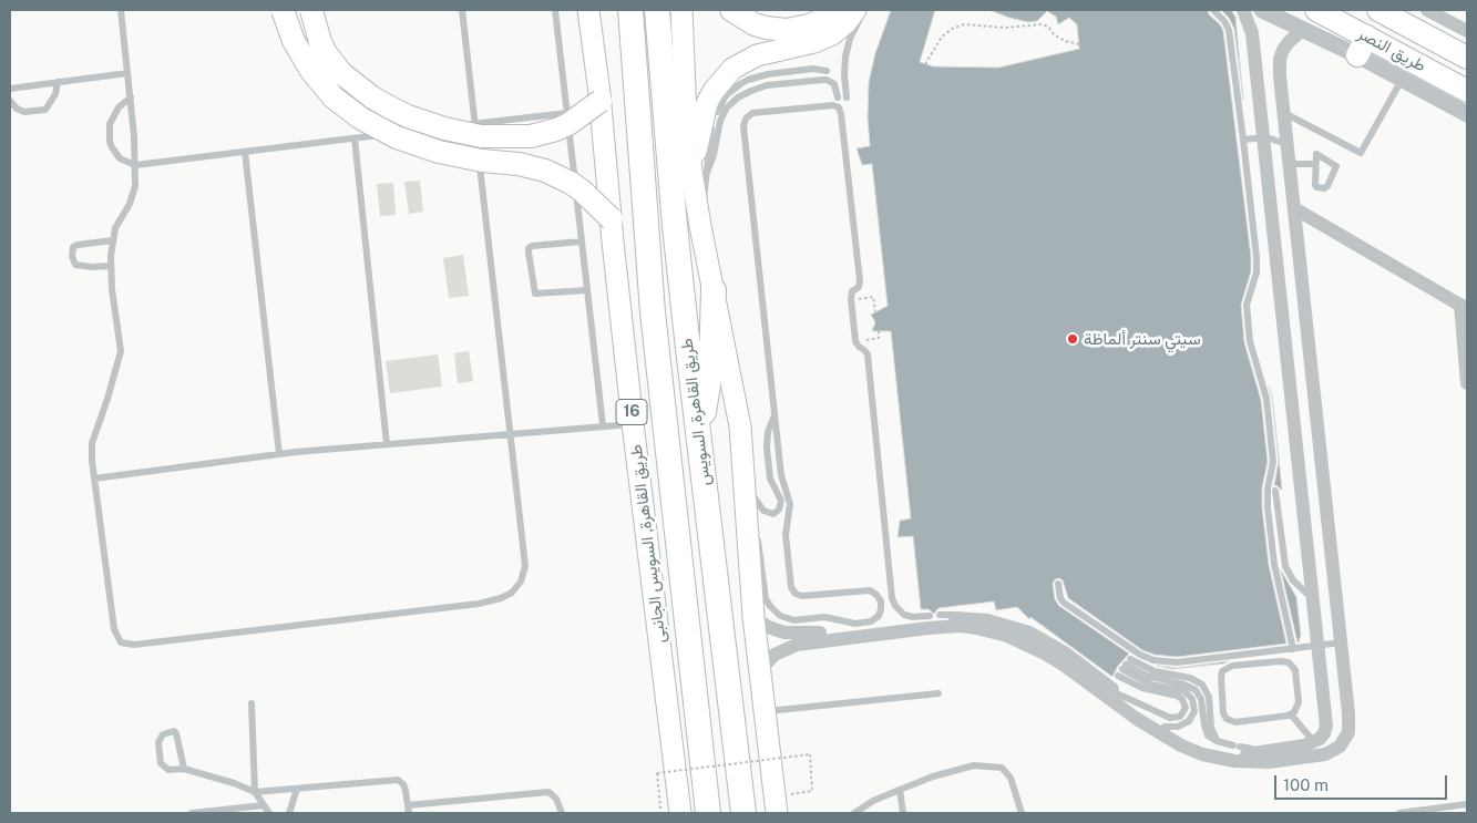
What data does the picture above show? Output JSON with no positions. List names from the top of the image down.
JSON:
{
  "streets": {
    "highway": ["طريق النصر", "16", "طريق القاهرة, السويس"],
    "main road": ["طريق القاهرة, السويس الجانبى"]
  },
  "places": ["سيتي سنتر ألماظة"],
  "scale_bar": "100 m"
}
